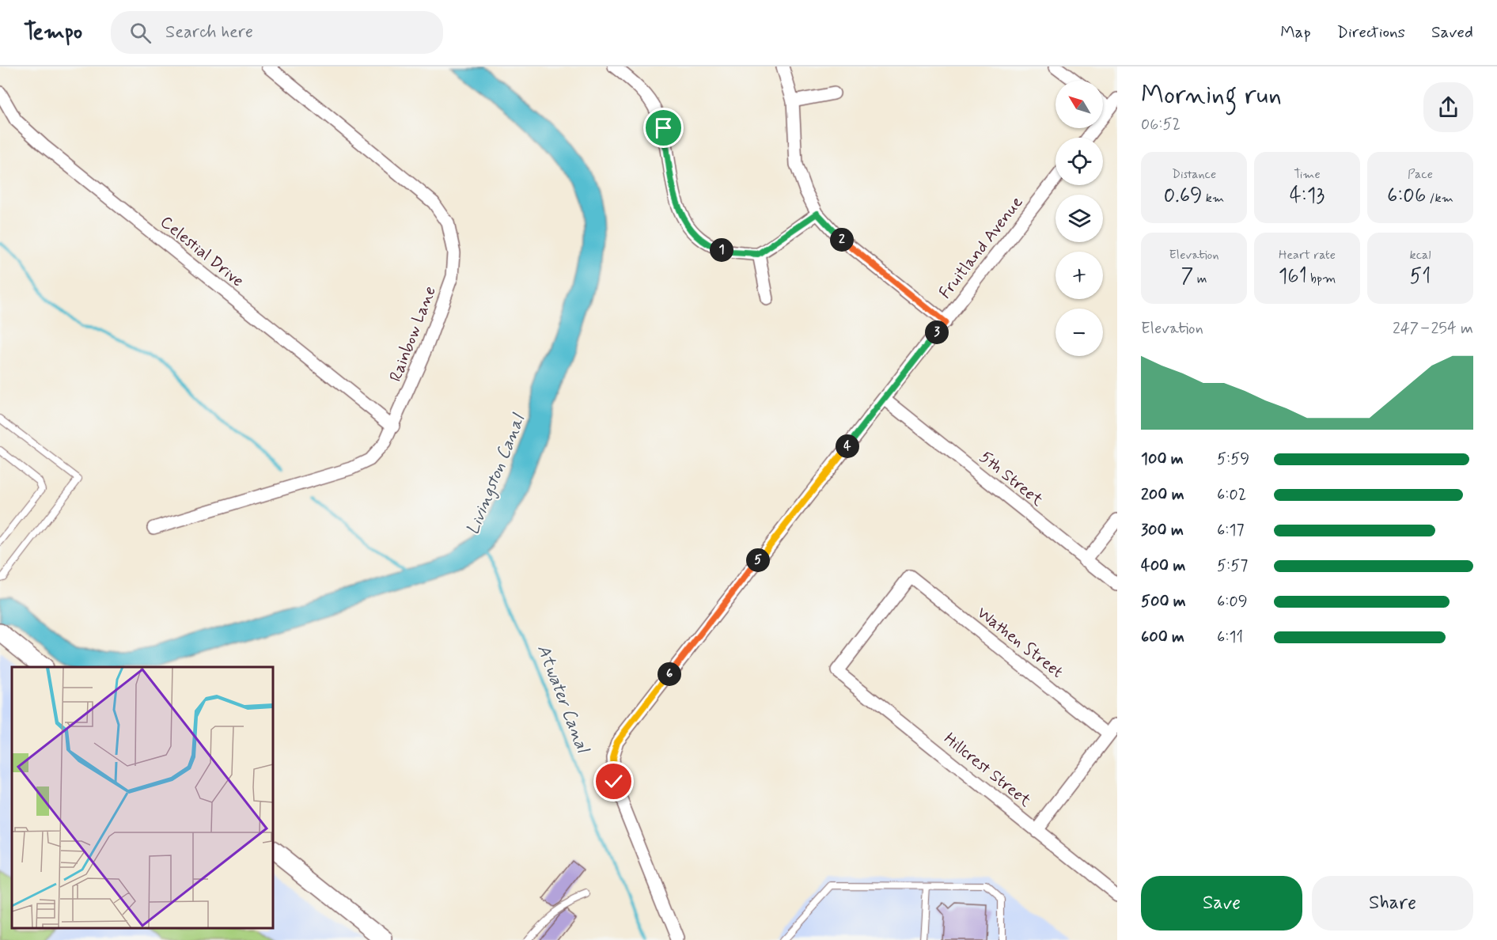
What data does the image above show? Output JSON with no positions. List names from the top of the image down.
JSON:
{
  "streets": {
    "street": [
      "Fruitland Avenue",
      "Celestial Drive",
      "Rainbow Lane",
      "5th Street",
      "Wathen Street",
      "Hillcrest Street"
    ]
  },
  "crossings": [
    ["Fruitland Avenue", "5th Street"],
    ["Celestial Drive", "Rainbow Lane"],
    ["Wathen Street", "Hillcrest Street"]
  ],
  "water": ["Livingston Canal", "Atwater Canal"],
  "north": "top left",
  "page": {
    "header": "Tempo",
    "search": "Search here",
    "nav": ["Map", "Directions", "Saved"],
    "heading": ["Morning run", "06:52"],
    "map_buttons": ["+", "−"],
    "stats": [
      ["Distance", "0.69 km"],
      ["Time", "4:13"],
      ["Pace", "6:06 /km"],
      ["Elevation", "7 m"],
      ["Heart rate", "161 bpm"],
      ["kcal", "51"]
    ],
    "pins": [
      "2",
      "1",
      "3",
      "4",
      "5",
      "6"
    ],
    "chart": ["Elevation", "247–254 m"],
    "list": [
      {
        "name": "100 m",
        "note": "5:59"
      },
      {
        "name": "200 m",
        "note": "6:02"
      },
      {
        "name": "300 m",
        "note": "6:17"
      },
      {
        "name": "400 m",
        "note": "5:57"
      },
      {
        "name": "500 m",
        "note": "6:09"
      },
      {
        "name": "600 m",
        "note": "6:11"
      }
    ],
    "buttons": ["Save", "Share"]
  }
}
